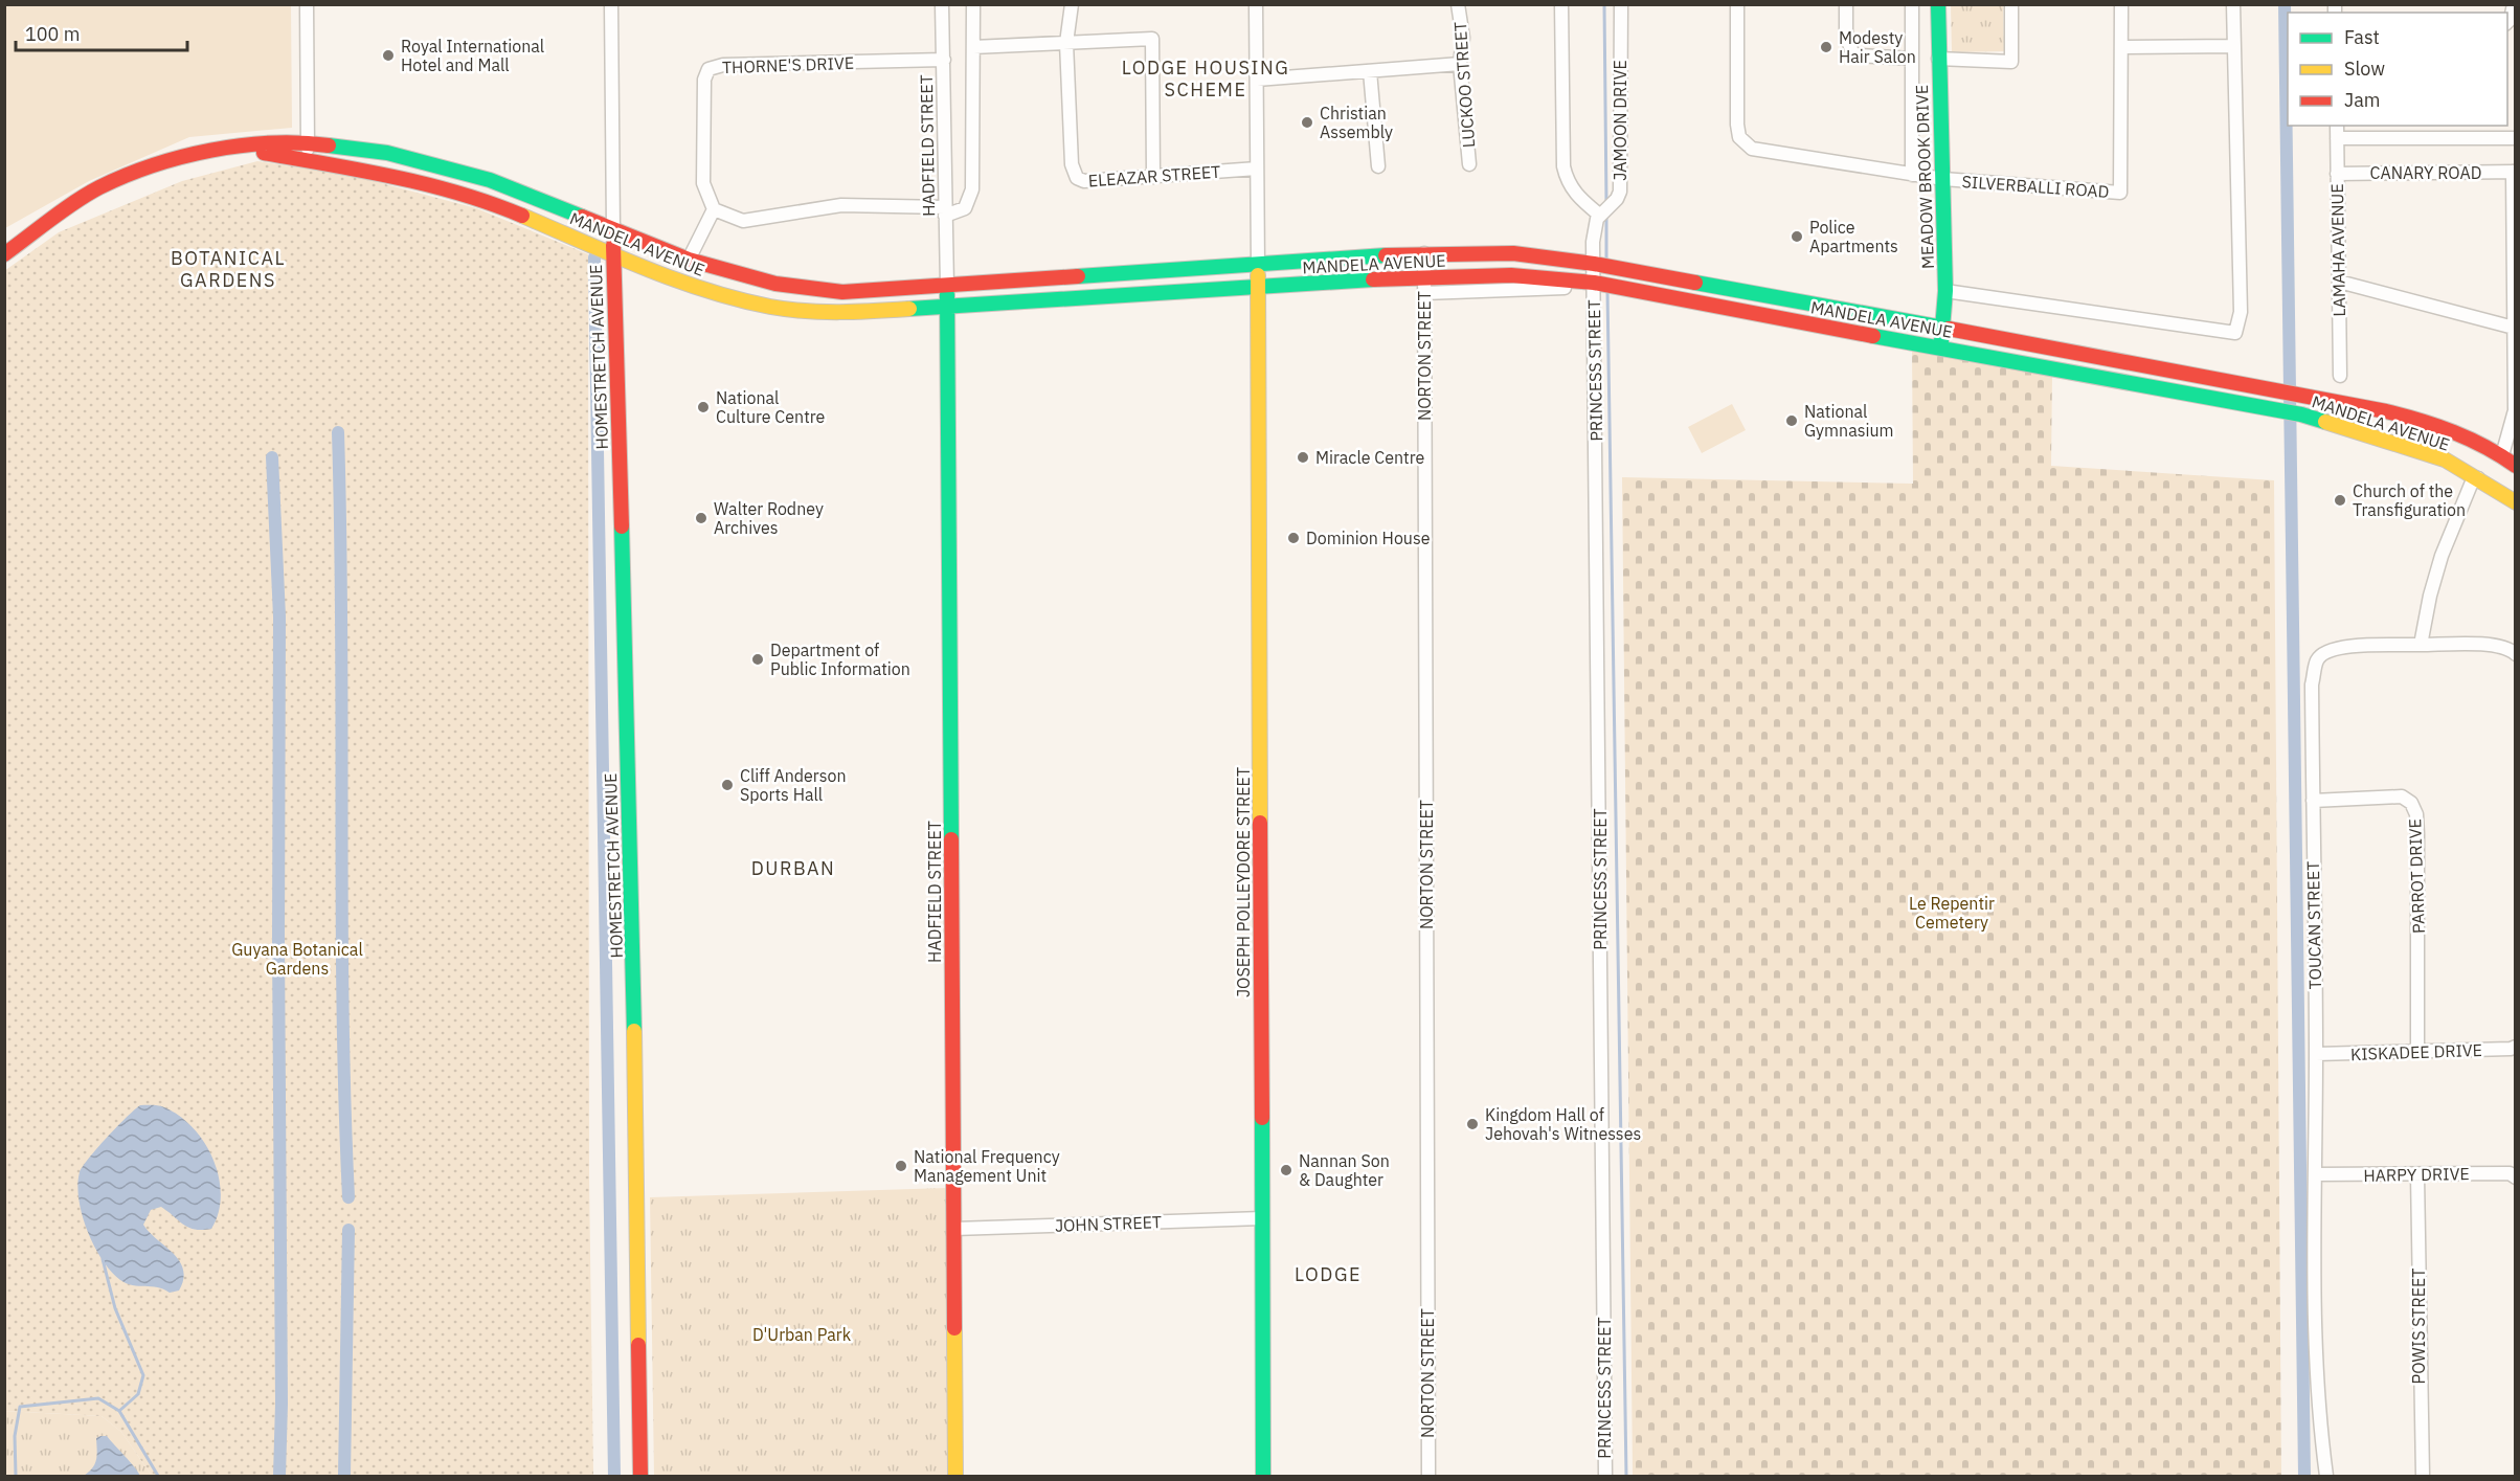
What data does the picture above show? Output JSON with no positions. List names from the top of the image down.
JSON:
{
  "streets": {
    "main road": [
      "HADFIELD STREET",
      "MEADOW BROOK DRIVE",
      "MANDELA AVENUE",
      "HOMESTRETCH AVENUE",
      "JOSEPH POLLEYDORE STREET"
    ],
    "street": [
      "THORNE'S DRIVE",
      "LUCKOO STREET",
      "JAMOON DRIVE",
      "CANARY ROAD",
      "ELEAZAR STREET",
      "SILVERBALLI ROAD",
      "LAMAHA AVENUE",
      "NORTON STREET",
      "PRINCESS STREET",
      "PARROT DRIVE",
      "TOUCAN STREET",
      "KISKADEE DRIVE",
      "HARPY DRIVE",
      "JOHN STREET",
      "POWIS STREET"
    ]
  },
  "crossings": [
    ["THORNE'S DRIVE", "HADFIELD STREET"],
    ["HADFIELD STREET", "MANDELA AVENUE"],
    ["HADFIELD STREET", "JOHN STREET"],
    ["CANARY ROAD", "LAMAHA AVENUE"],
    ["MEADOW BROOK DRIVE", "SILVERBALLI ROAD"],
    ["MEADOW BROOK DRIVE", "MANDELA AVENUE"],
    ["MANDELA AVENUE", "NORTON STREET"],
    ["MANDELA AVENUE", "HOMESTRETCH AVENUE"],
    ["MANDELA AVENUE", "PRINCESS STREET"],
    ["MANDELA AVENUE", "JOSEPH POLLEYDORE STREET"],
    ["PARROT DRIVE", "TOUCAN STREET"],
    ["PARROT DRIVE", "KISKADEE DRIVE"],
    ["JOSEPH POLLEYDORE STREET", "JOHN STREET"],
    ["TOUCAN STREET", "KISKADEE DRIVE"],
    ["TOUCAN STREET", "HARPY DRIVE"],
    ["HARPY DRIVE", "POWIS STREET"]
  ],
  "districts": [
    "LODGE HOUSING SCHEME",
    "BOTANICAL GARDENS",
    "DURBAN",
    "LODGE"
  ],
  "parks": ["Le Repentir Cemetery", "Guyana Botanical Gardens", "D'Urban Park"],
  "places": [
    "Modesty Hair Salon",
    "Royal International Hotel and Mall",
    "Christian Assembly",
    "Police Apartments",
    "National Culture Centre",
    "National Gymnasium",
    "Miracle Centre",
    "Church of the Transfiguration",
    "Walter Rodney Archives",
    "Dominion House",
    "Department of Public Information",
    "Cliff Anderson Sports Hall",
    "Kingdom Hall of Jehovah's Witnesses",
    "National Frequency Management Unit",
    "Nannan Son & Daughter"
  ],
  "legend": ["Fast", "Slow", "Jam"],
  "scale_bar": "100 m"
}
